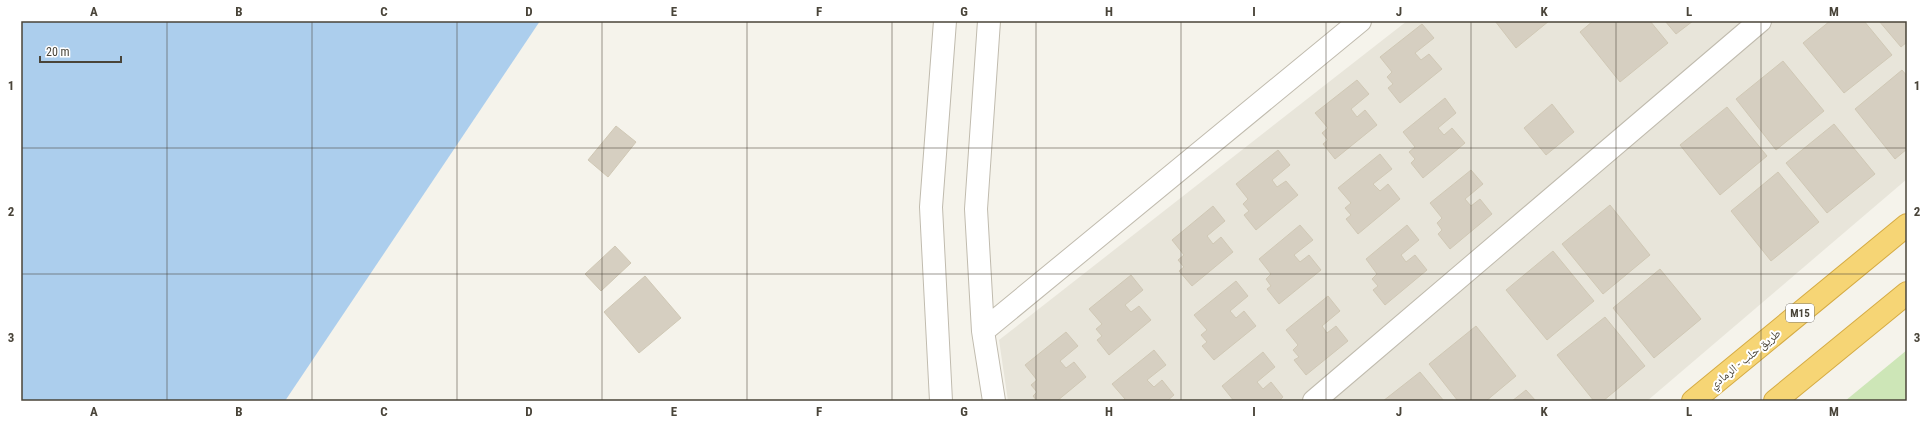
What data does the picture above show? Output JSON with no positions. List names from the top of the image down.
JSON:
{
  "streets": {
    "highway": ["M15", "طريق حلب - الرمادي"]
  },
  "scale_bar": "20 m",
  "grid": {
    "columns": [
      "A",
      "B",
      "C",
      "D",
      "E",
      "F",
      "G",
      "H",
      "I",
      "J",
      "K",
      "L",
      "M"
    ],
    "rows": ["1", "2", "3"]
  }
}
